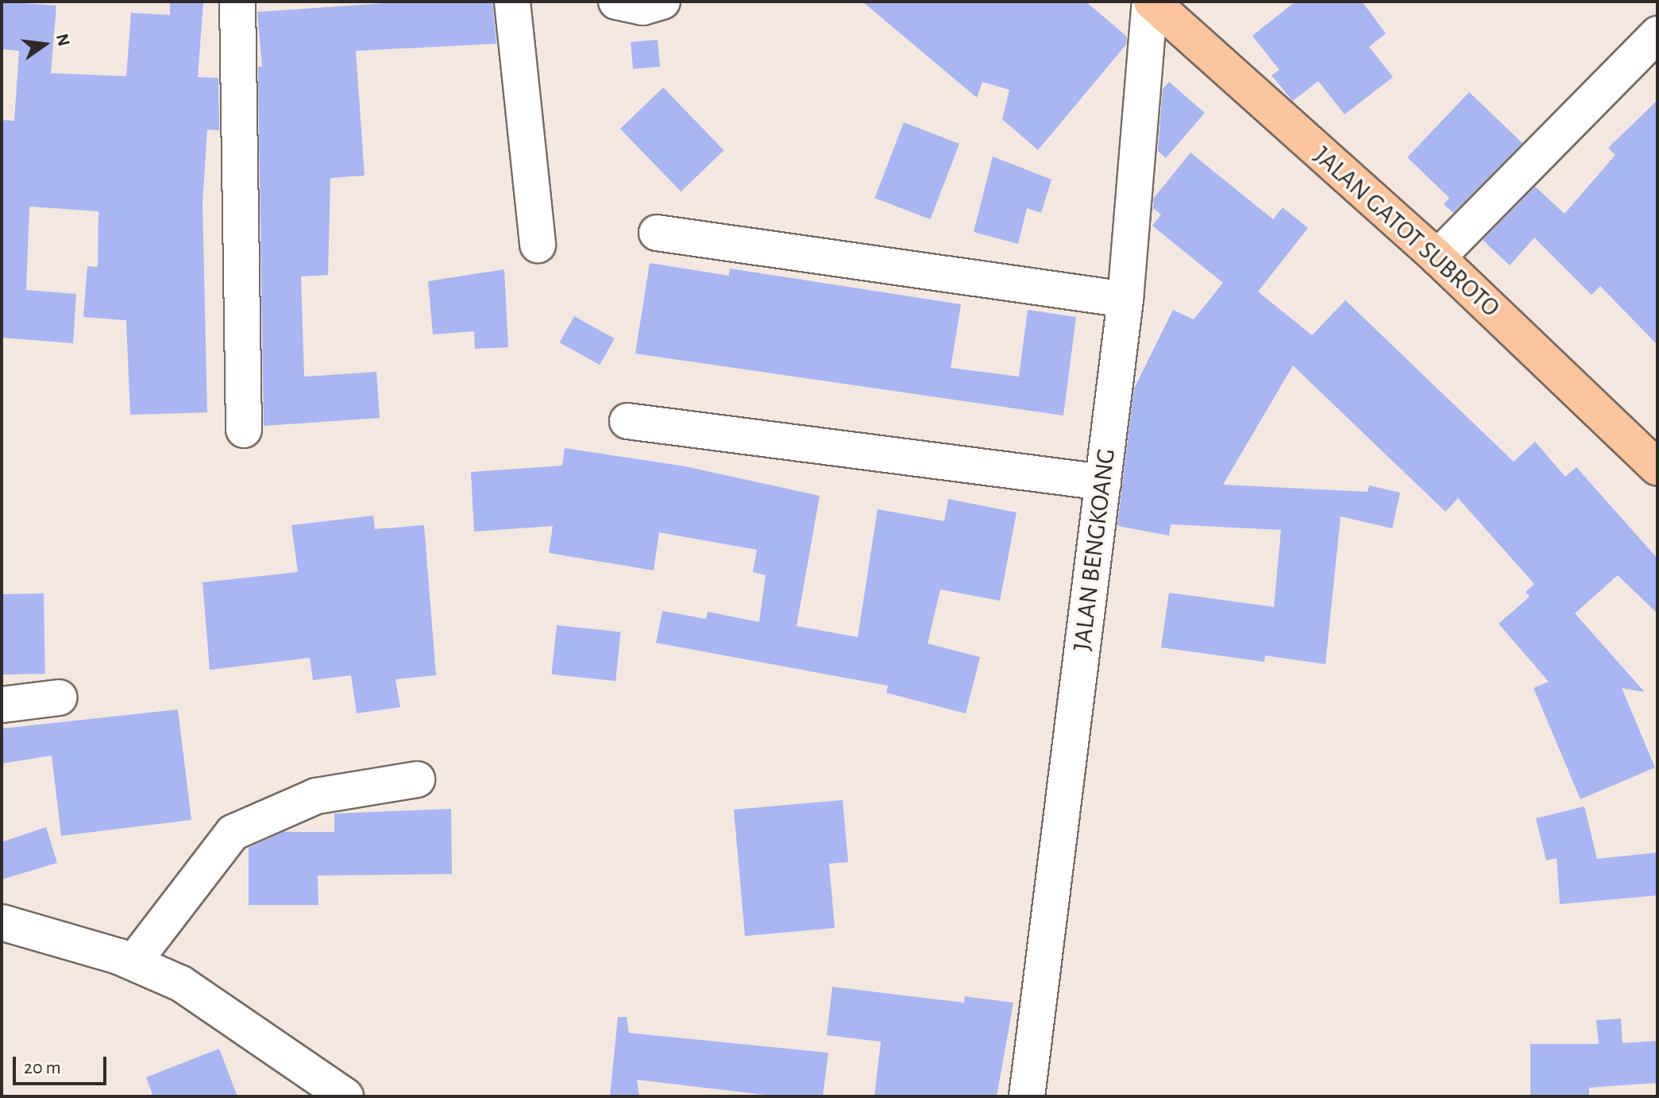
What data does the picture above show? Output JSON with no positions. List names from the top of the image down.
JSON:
{
  "streets": {
    "main road": ["JALAN GATOT SUBROTO"],
    "street": ["JALAN BENGKOANG"]
  },
  "crossings": [
    ["JALAN GATOT SUBROTO", "JALAN BENGKOANG"]
  ],
  "scale_bar": "20 m",
  "north": "right"
}
